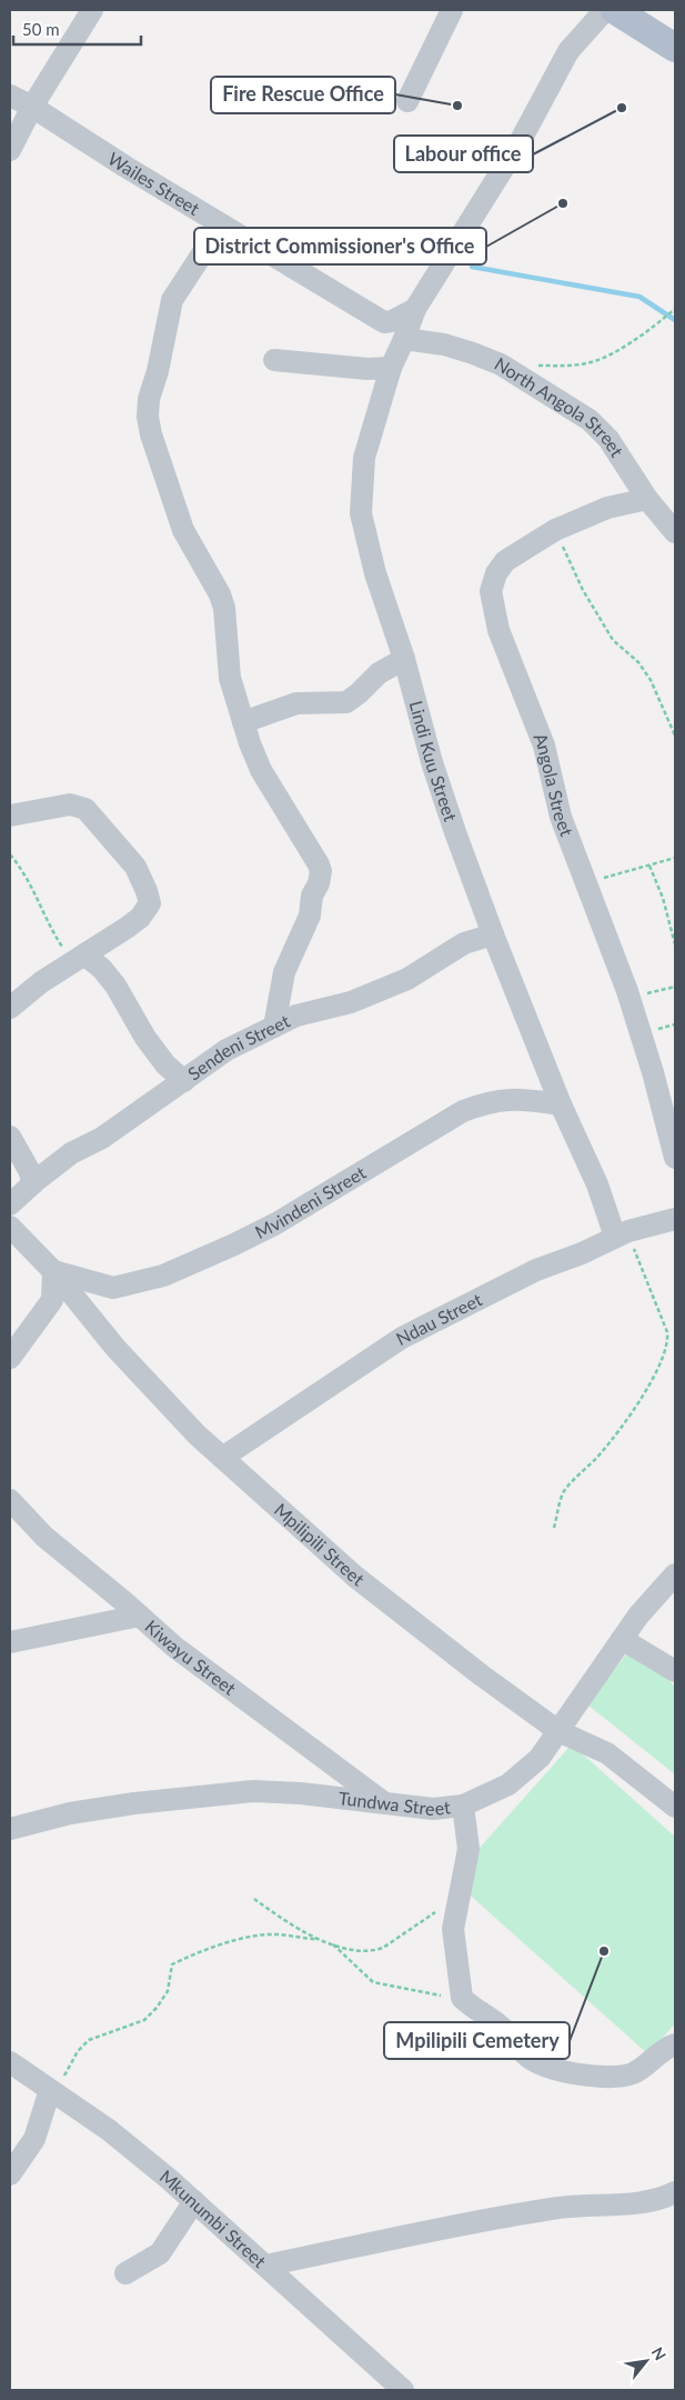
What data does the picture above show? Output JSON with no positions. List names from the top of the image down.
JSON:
{
  "streets": {
    "street": [
      "Wailes Street",
      "North Angola Street",
      "Lindi Kuu Street",
      "Angola Street",
      "Sendeni Street",
      "Mvindeni Street",
      "Ndau Street",
      "Mpilipili Street",
      "Kiwayu Street",
      "Tundwa Street",
      "Mkunumbi Street"
    ]
  },
  "crossings": [
    ["Wailes Street", "Lindi Kuu Street"],
    ["North Angola Street", "Lindi Kuu Street"],
    ["North Angola Street", "Angola Street"],
    ["Lindi Kuu Street", "Sendeni Street"],
    ["Lindi Kuu Street", "Mvindeni Street"],
    ["Lindi Kuu Street", "Ndau Street"],
    ["Mvindeni Street", "Mpilipili Street"],
    ["Ndau Street", "Mpilipili Street"],
    ["Mpilipili Street", "Tundwa Street"],
    ["Kiwayu Street", "Tundwa Street"]
  ],
  "places": [
    "Fire Rescue Office",
    "Labour office",
    "District Commissioner's Office",
    "Mpilipili Cemetery"
  ],
  "scale_bar": "50 m",
  "north": "top right"
}
